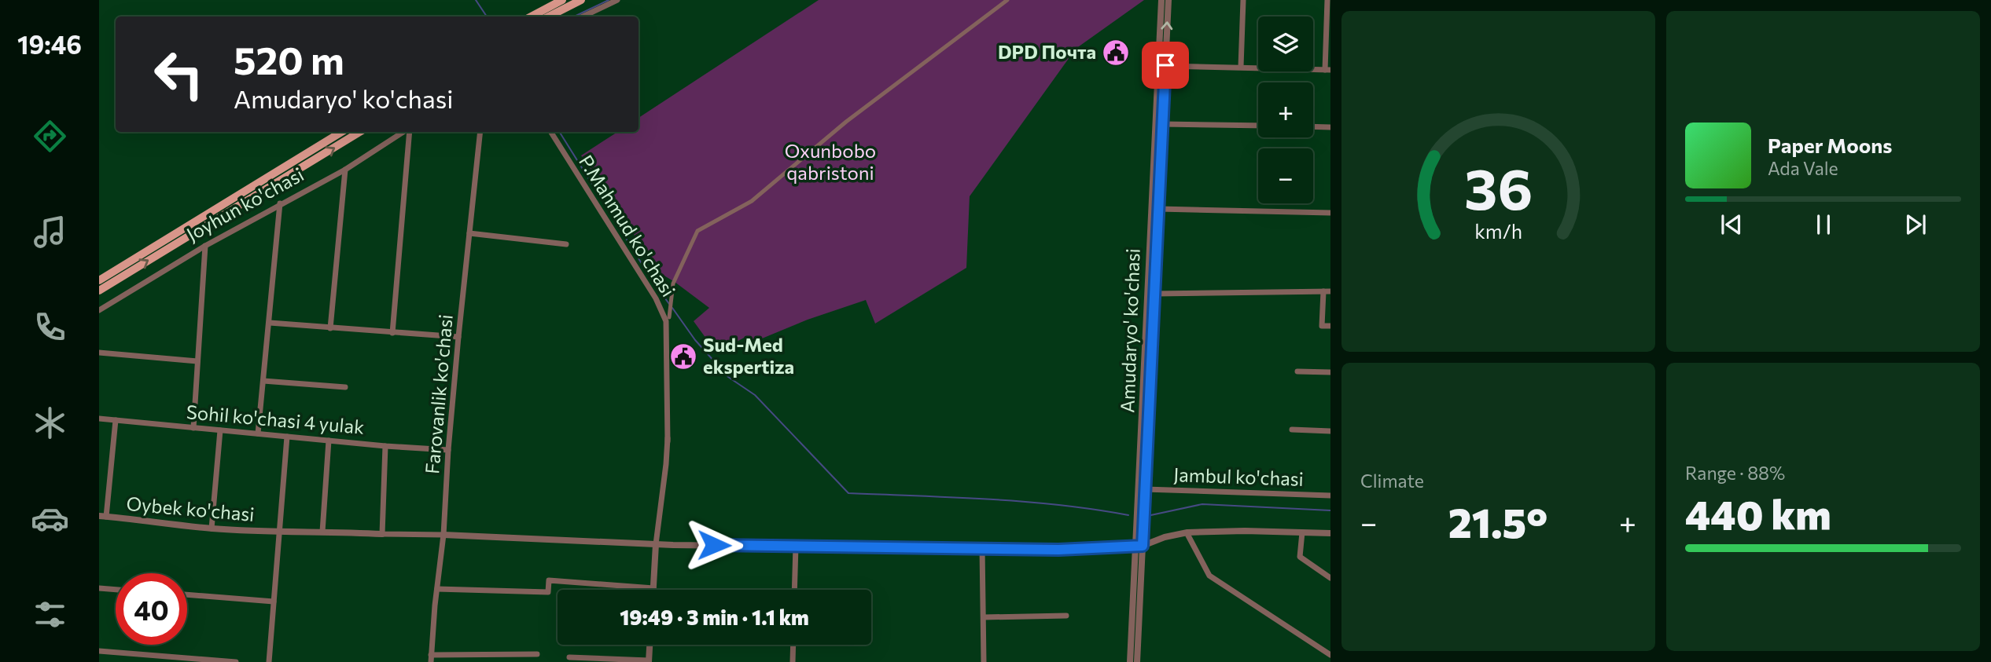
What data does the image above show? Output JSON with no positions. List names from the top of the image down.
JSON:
{
  "streets": {
    "main road": ["Joyhun ko'chasi"],
    "street": [
      "P.Mahmud ko'chasi",
      "Amudaryo' ko'chasi",
      "Farovanlik ko'chasi",
      "Sohil ko'chasi 4 yulak",
      "Jambul ko'chasi",
      "Oybek ko'chasi"
    ]
  },
  "crossings": [
    ["Amudaryo' ko'chasi", "Jambul ko'chasi"],
    ["Farovanlik ko'chasi", "Sohil ko'chasi 4 yulak"],
    ["Farovanlik ko'chasi", "Oybek ko'chasi"],
    ["Sohil ko'chasi 4 yulak", "Oybek ko'chasi"]
  ],
  "parks": ["Oxunbobo qabristoni"],
  "places": {
    "public building": ["DPD Почта", "Sud-Med ekspertiza"]
  },
  "page": {
    "tabs": "19:46",
    "map_buttons": ["+", "−"],
    "turn": ["520 m", "Amudaryo' ko'chasi"],
    "song": ["Paper Moons", "Ada Vale"],
    "tile": [
      "Climate",
      ["Range · 88%", "440 km"]
    ],
    "heat": ["−", "21.5°", "+"],
    "limit": "40",
    "trip": "19:49 · 3 min · 1.1 km",
    "gauge": ["36", "km/h"]
  }
}
